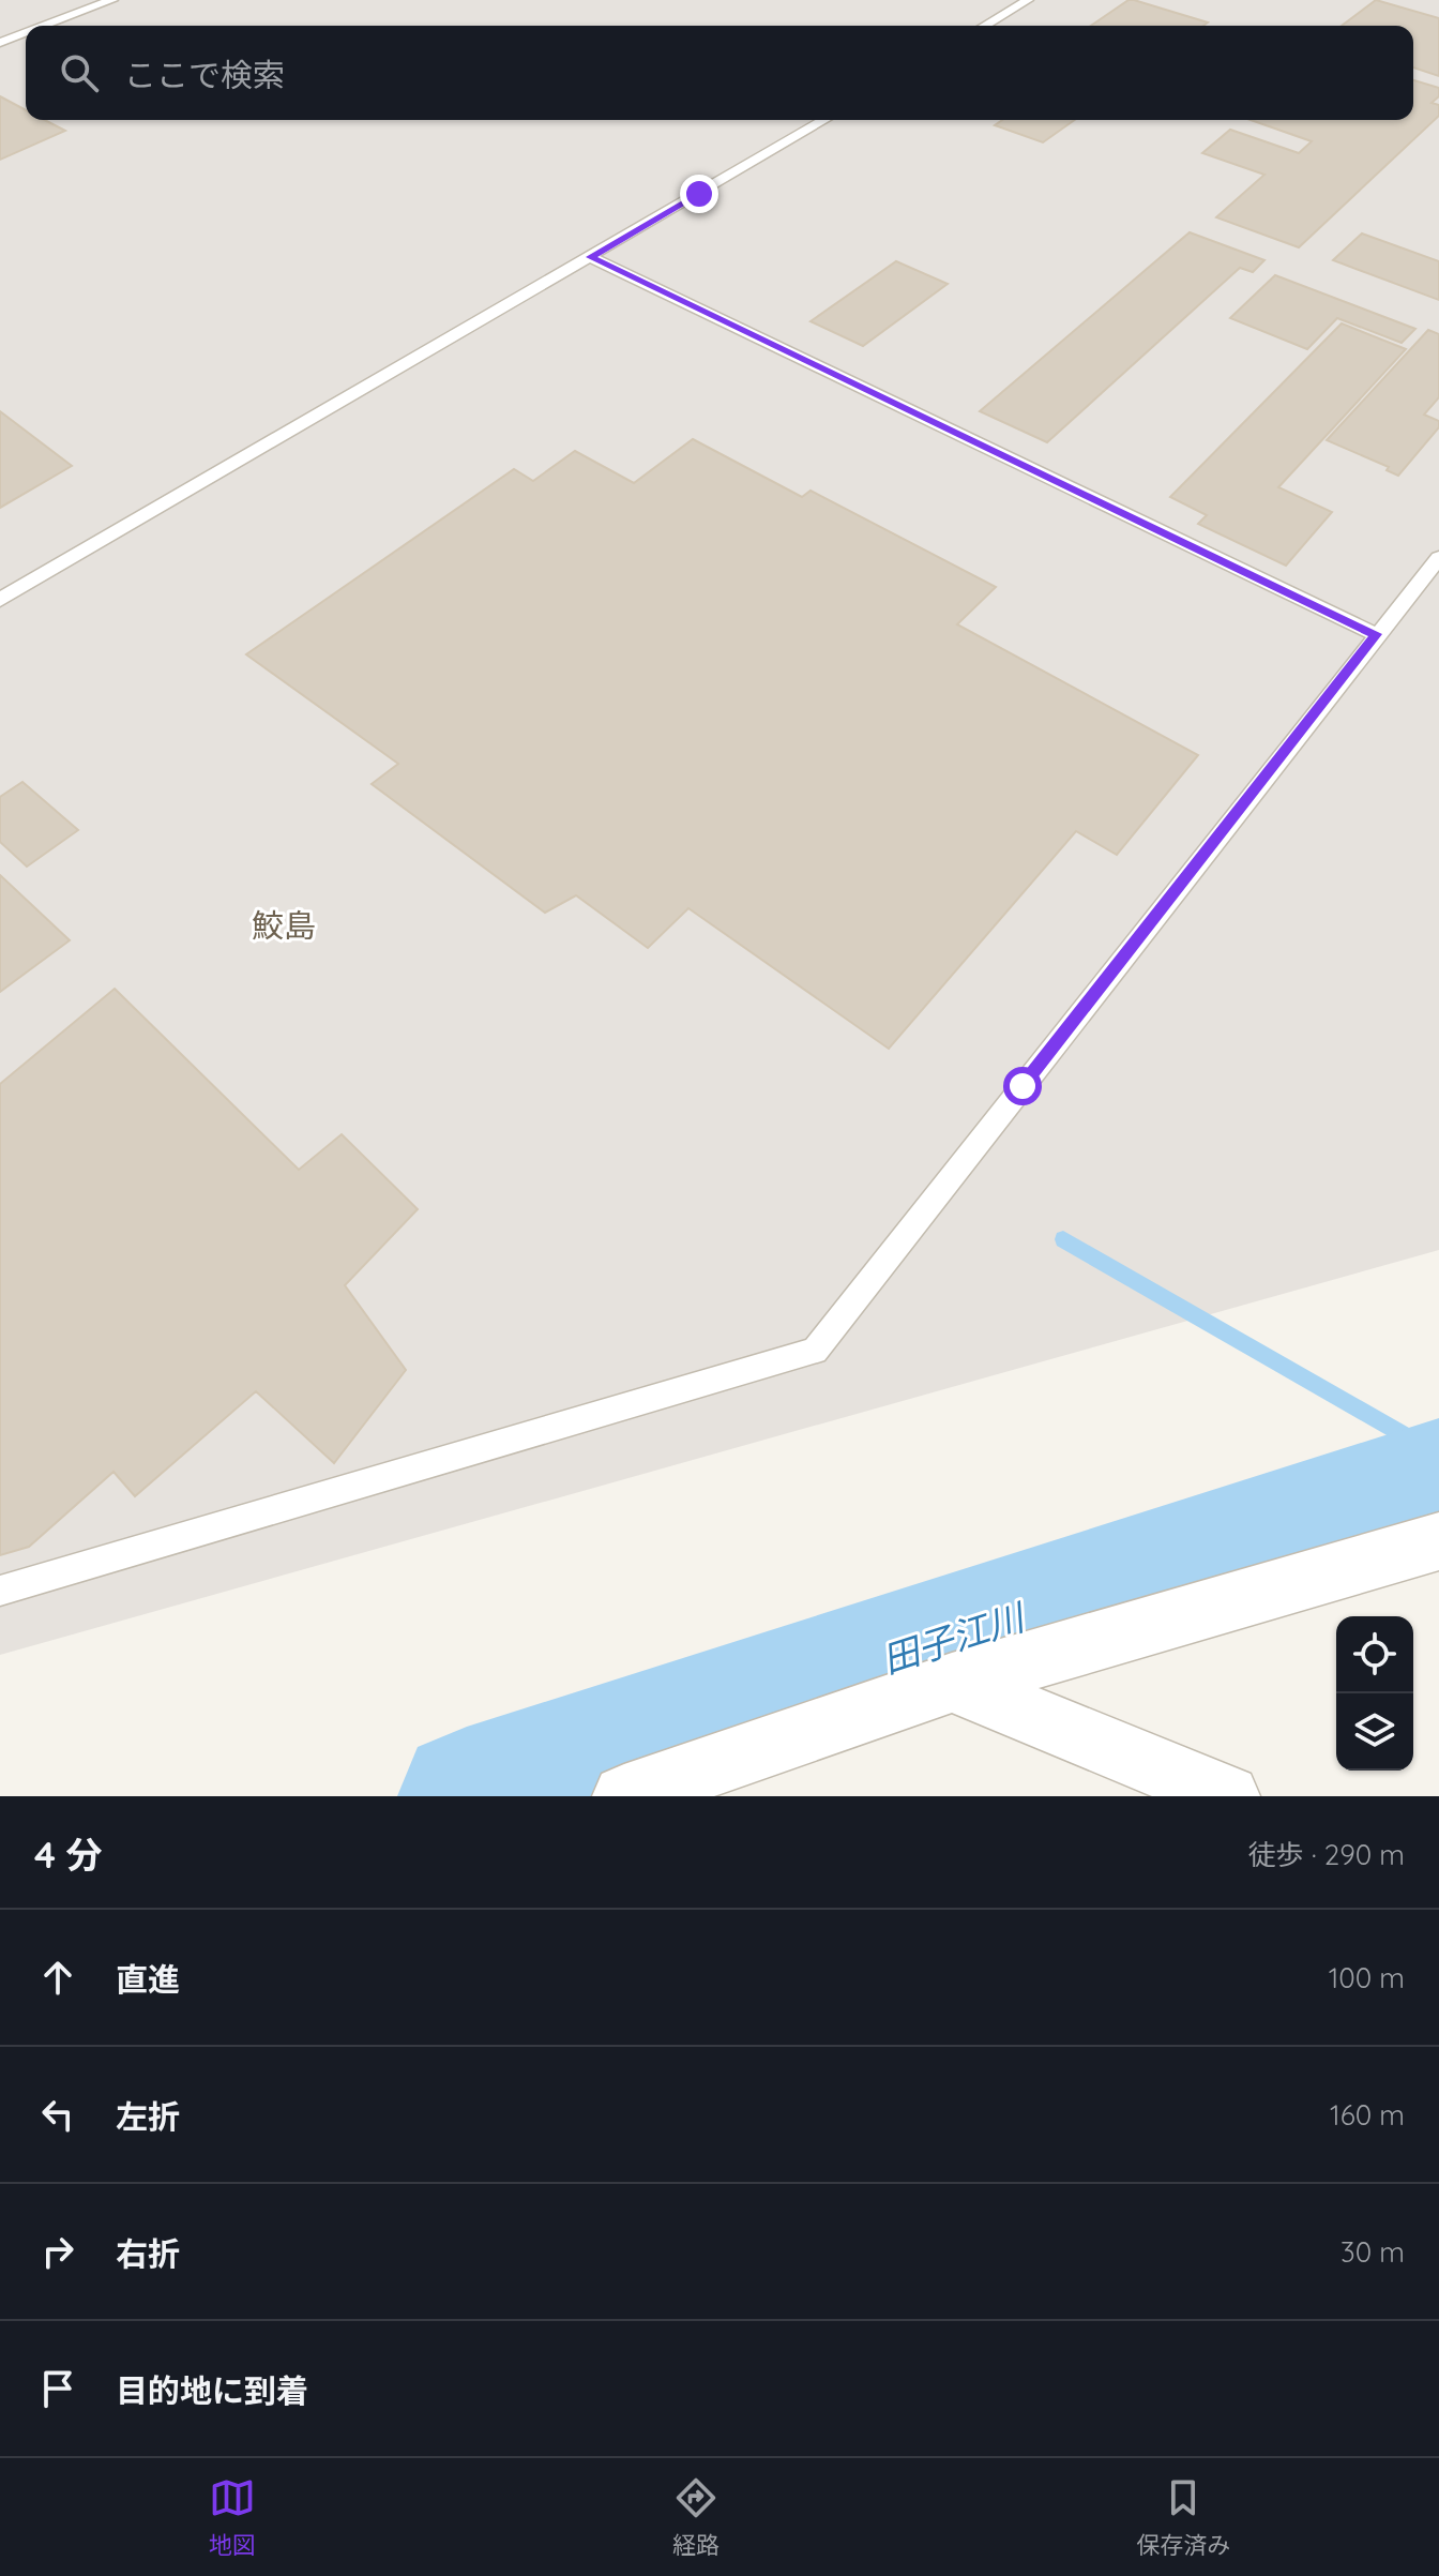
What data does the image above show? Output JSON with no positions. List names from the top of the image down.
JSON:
{
  "districts": ["鮫島"],
  "water": ["田子江川"],
  "page": {
    "search": "ここで検索",
    "heading": ["4 分", "徒歩 · 290 m"],
    "list": [
      ["直進", "100 m"],
      ["左折", "160 m"],
      ["右折", "30 m"],
      "目的地に到着"
    ],
    "nav": ["地図", "経路", "保存済み"]
  }
}
